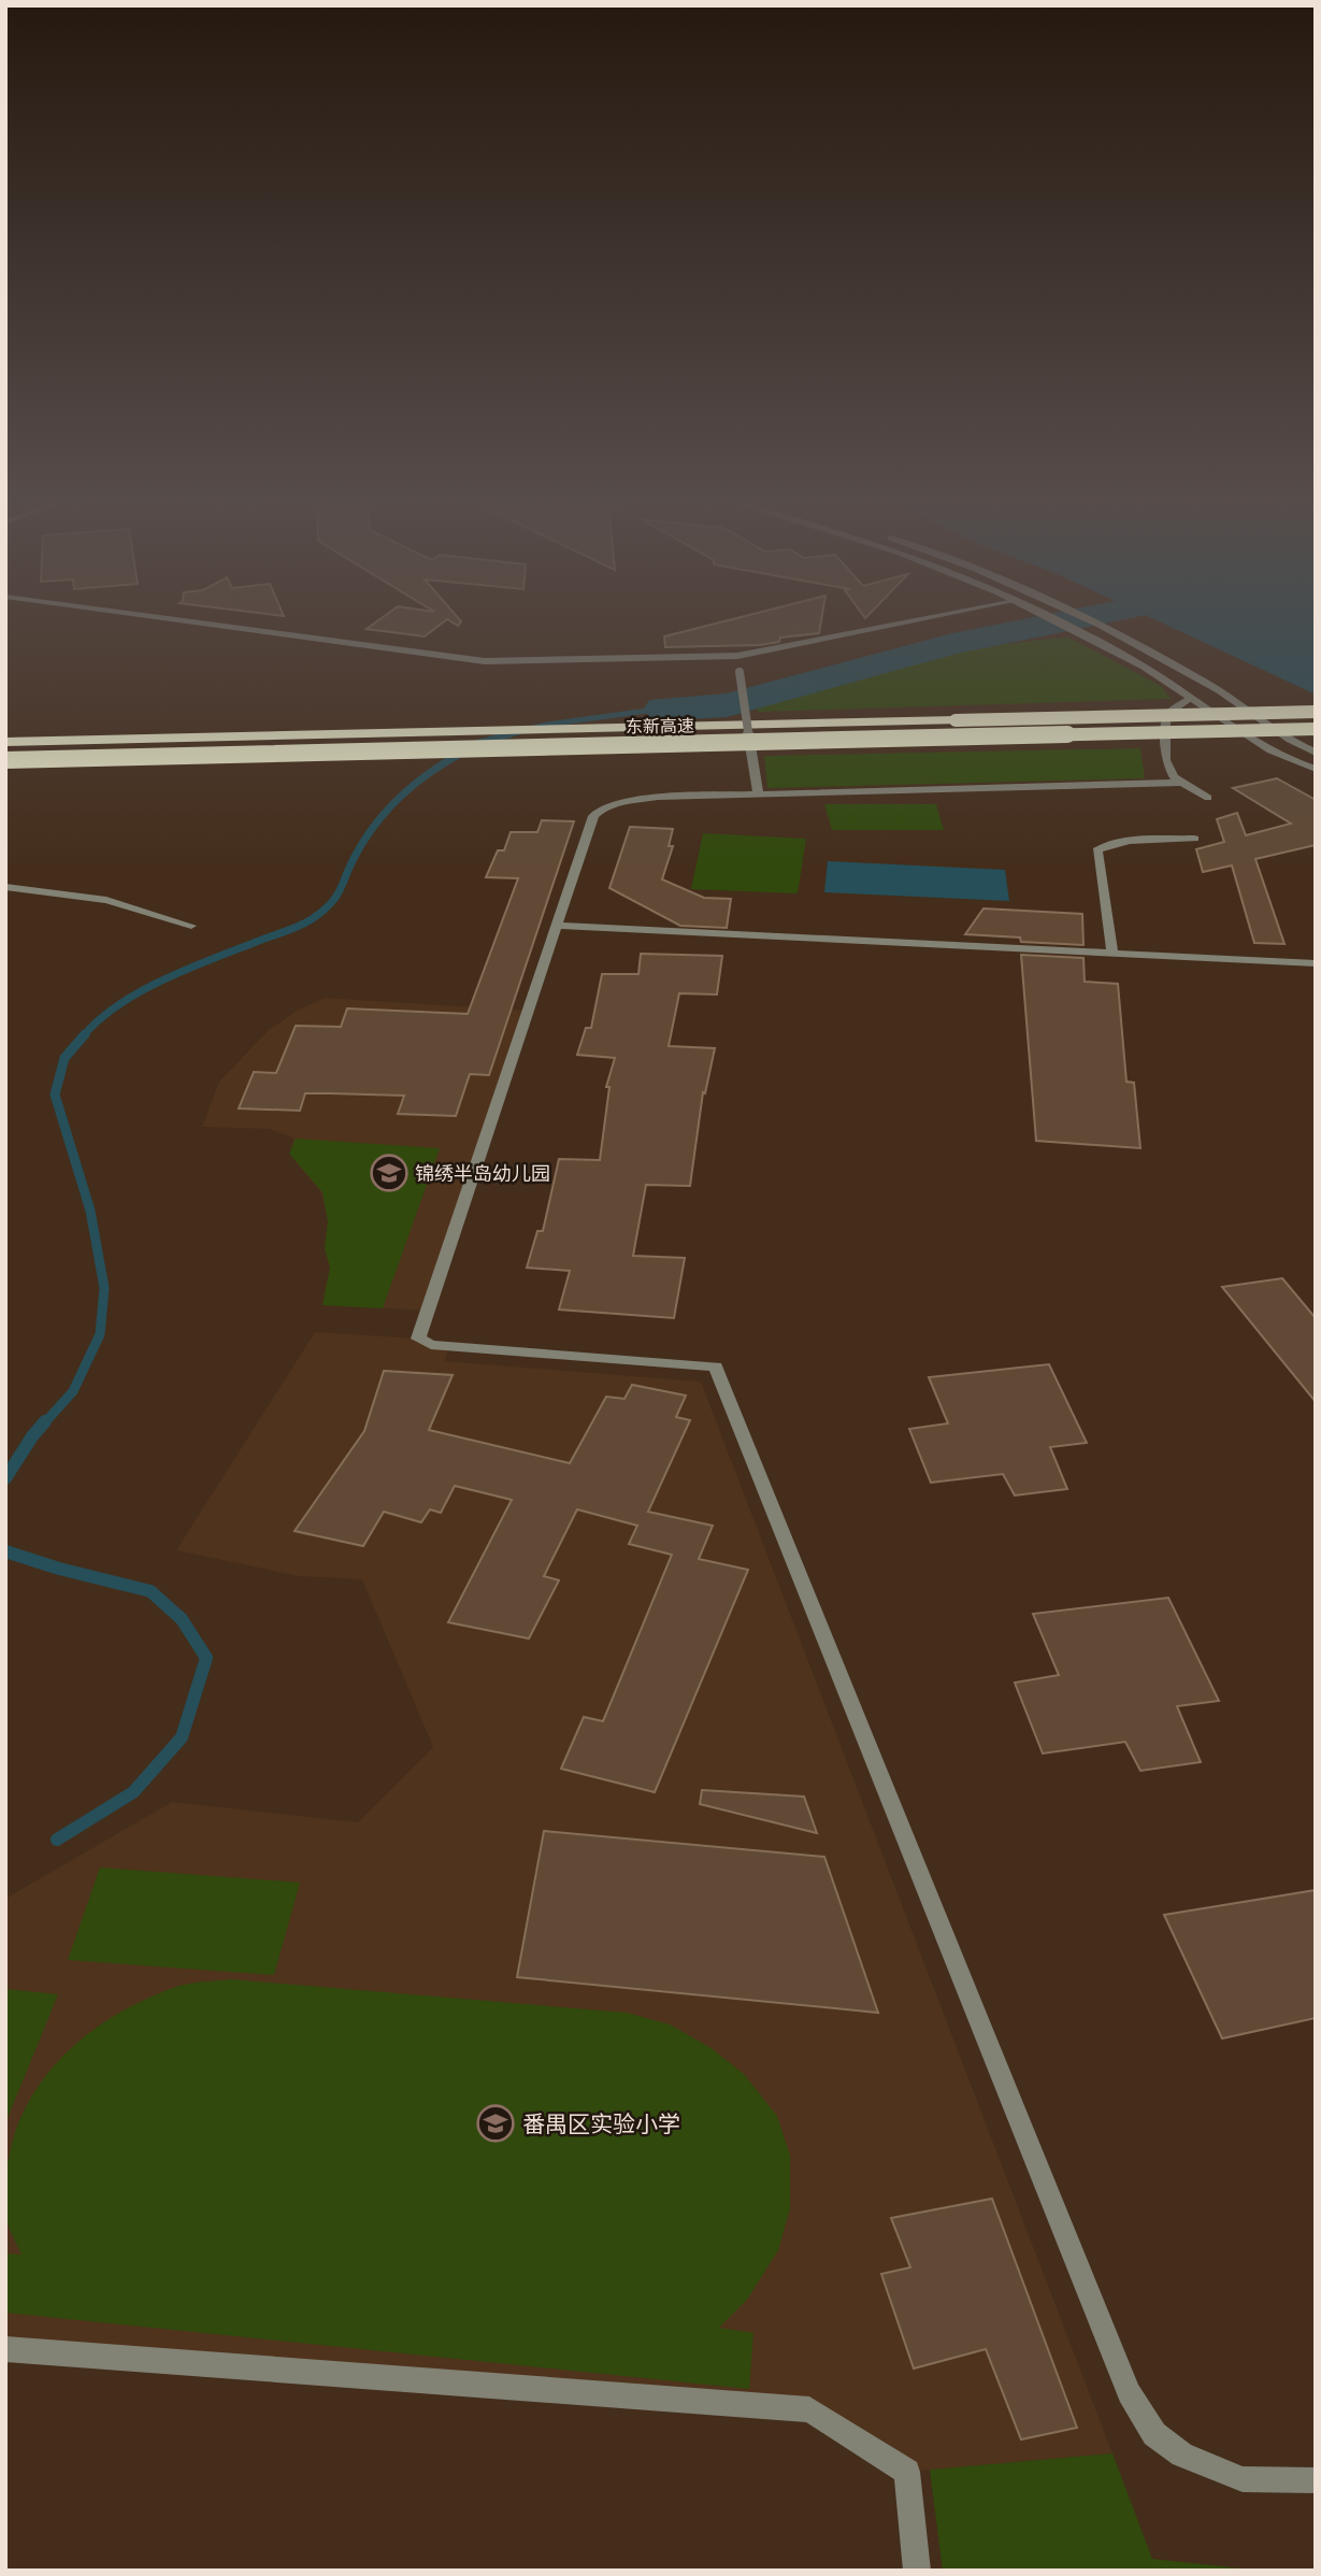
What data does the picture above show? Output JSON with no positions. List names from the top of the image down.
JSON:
{
  "streets": {
    "highway": ["东新高速"]
  },
  "places": {
    "school or university": ["锦绣半岛幼儿园", "番禺区实验小学"]
  }
}
